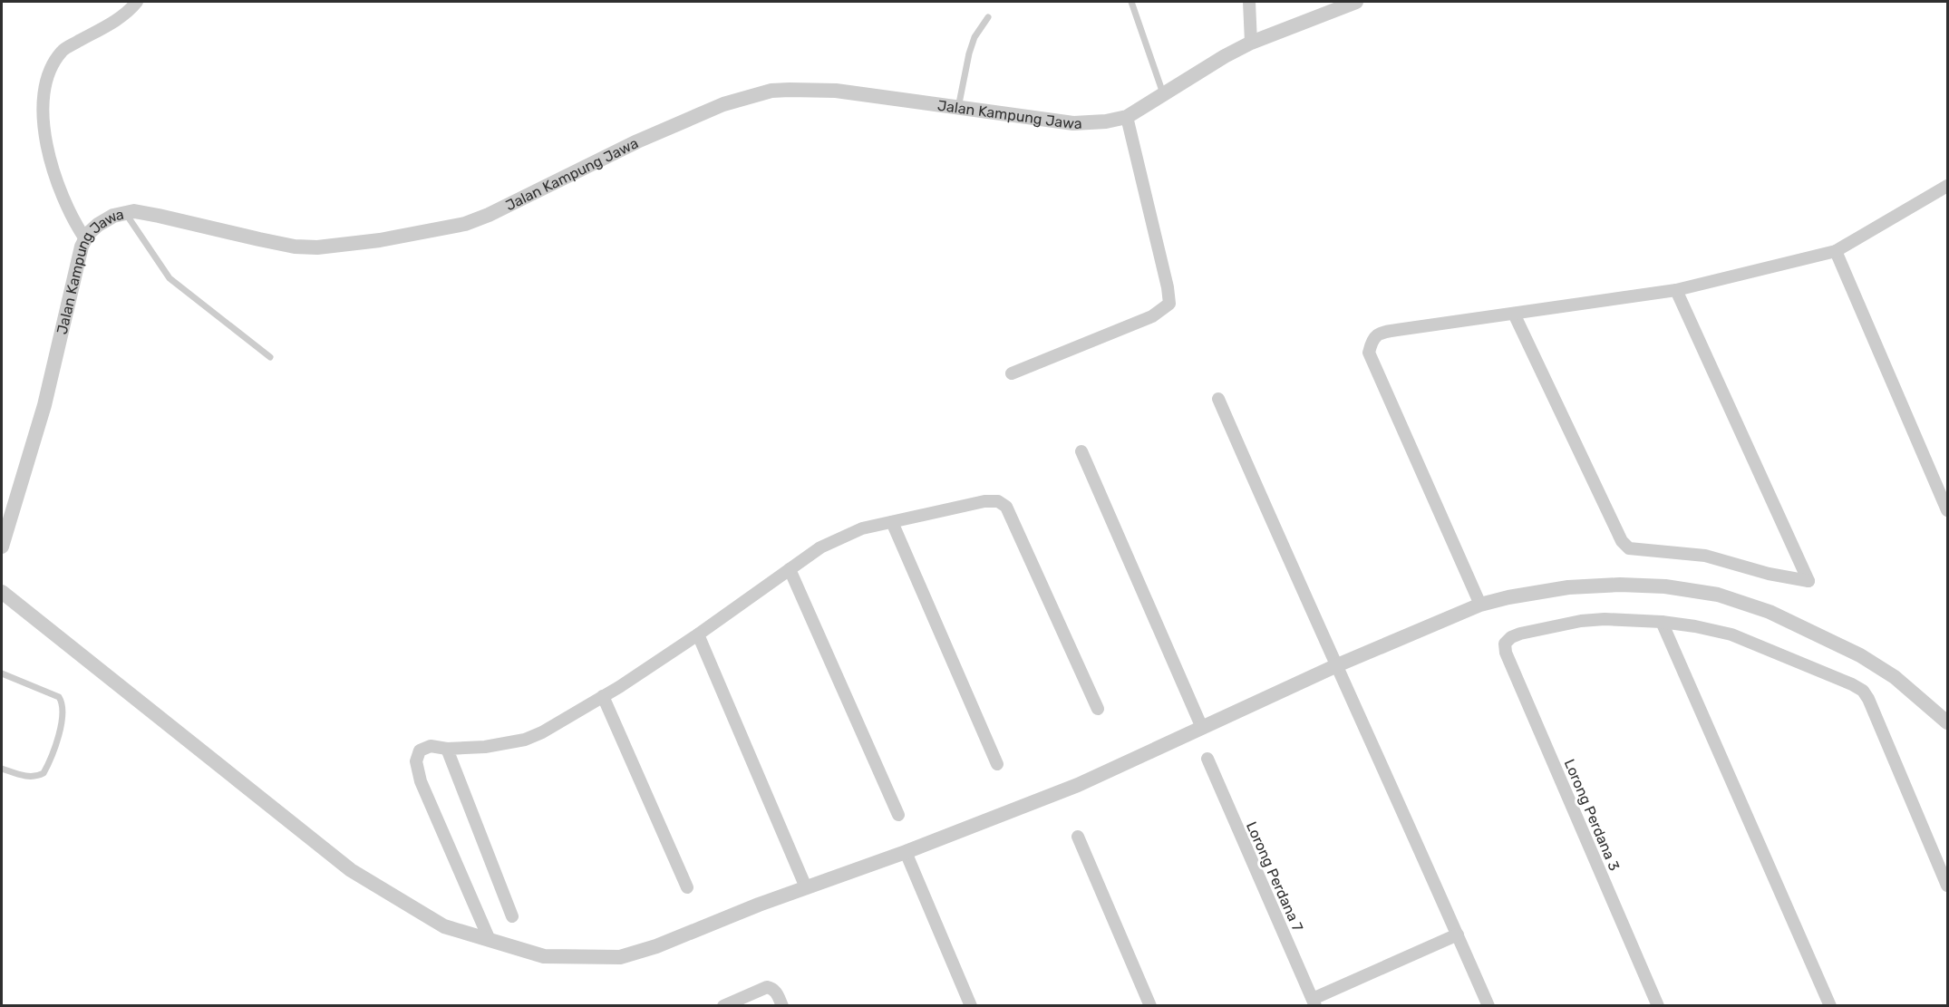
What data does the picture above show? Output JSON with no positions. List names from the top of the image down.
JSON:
{
  "streets": {
    "street": ["Jalan Kampung Jawa", "Lorong Perdana 3", "Lorong Perdana 7"]
  }
}
